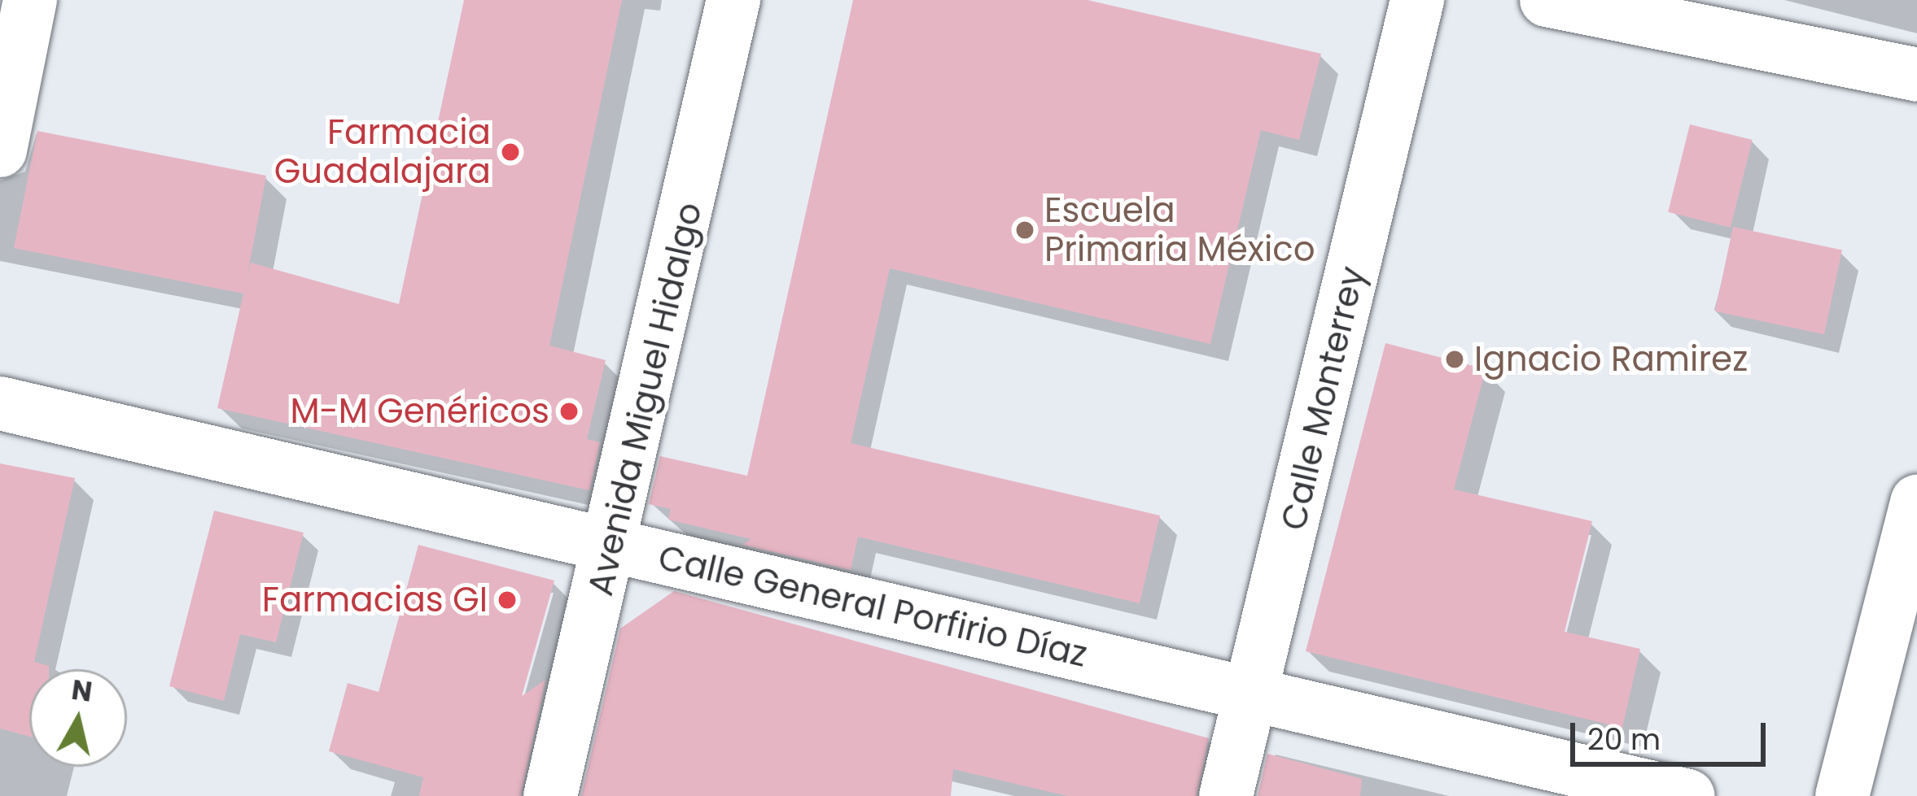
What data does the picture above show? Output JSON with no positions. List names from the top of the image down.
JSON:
{
  "streets": {
    "main road": ["Calle Monterrey", "Avenida Miguel Hidalgo", "Calle General Porfirio Díaz"]
  },
  "crossings": [
    ["Calle Monterrey", "Calle General Porfirio Díaz"],
    ["Avenida Miguel Hidalgo", "Calle General Porfirio Díaz"]
  ],
  "places": [
    "Farmacia Guadalajara",
    "Escuela Primaria México",
    "Ignacio Ramirez",
    "M-M Genéricos",
    "Farmacias GI"
  ],
  "scale_bar": "20 m",
  "north": "top"
}
